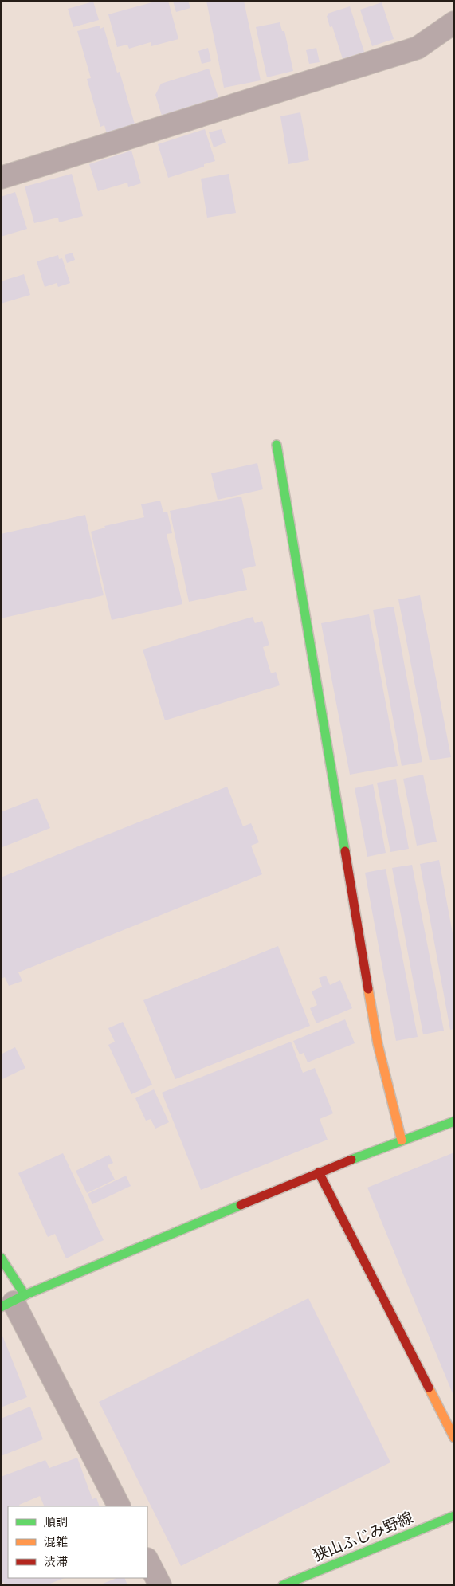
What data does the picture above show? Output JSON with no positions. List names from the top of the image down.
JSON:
{
  "streets": {
    "street": ["狭山ふじみ野線"]
  },
  "legend": ["順調", "混雑", "渋滞"]
}
